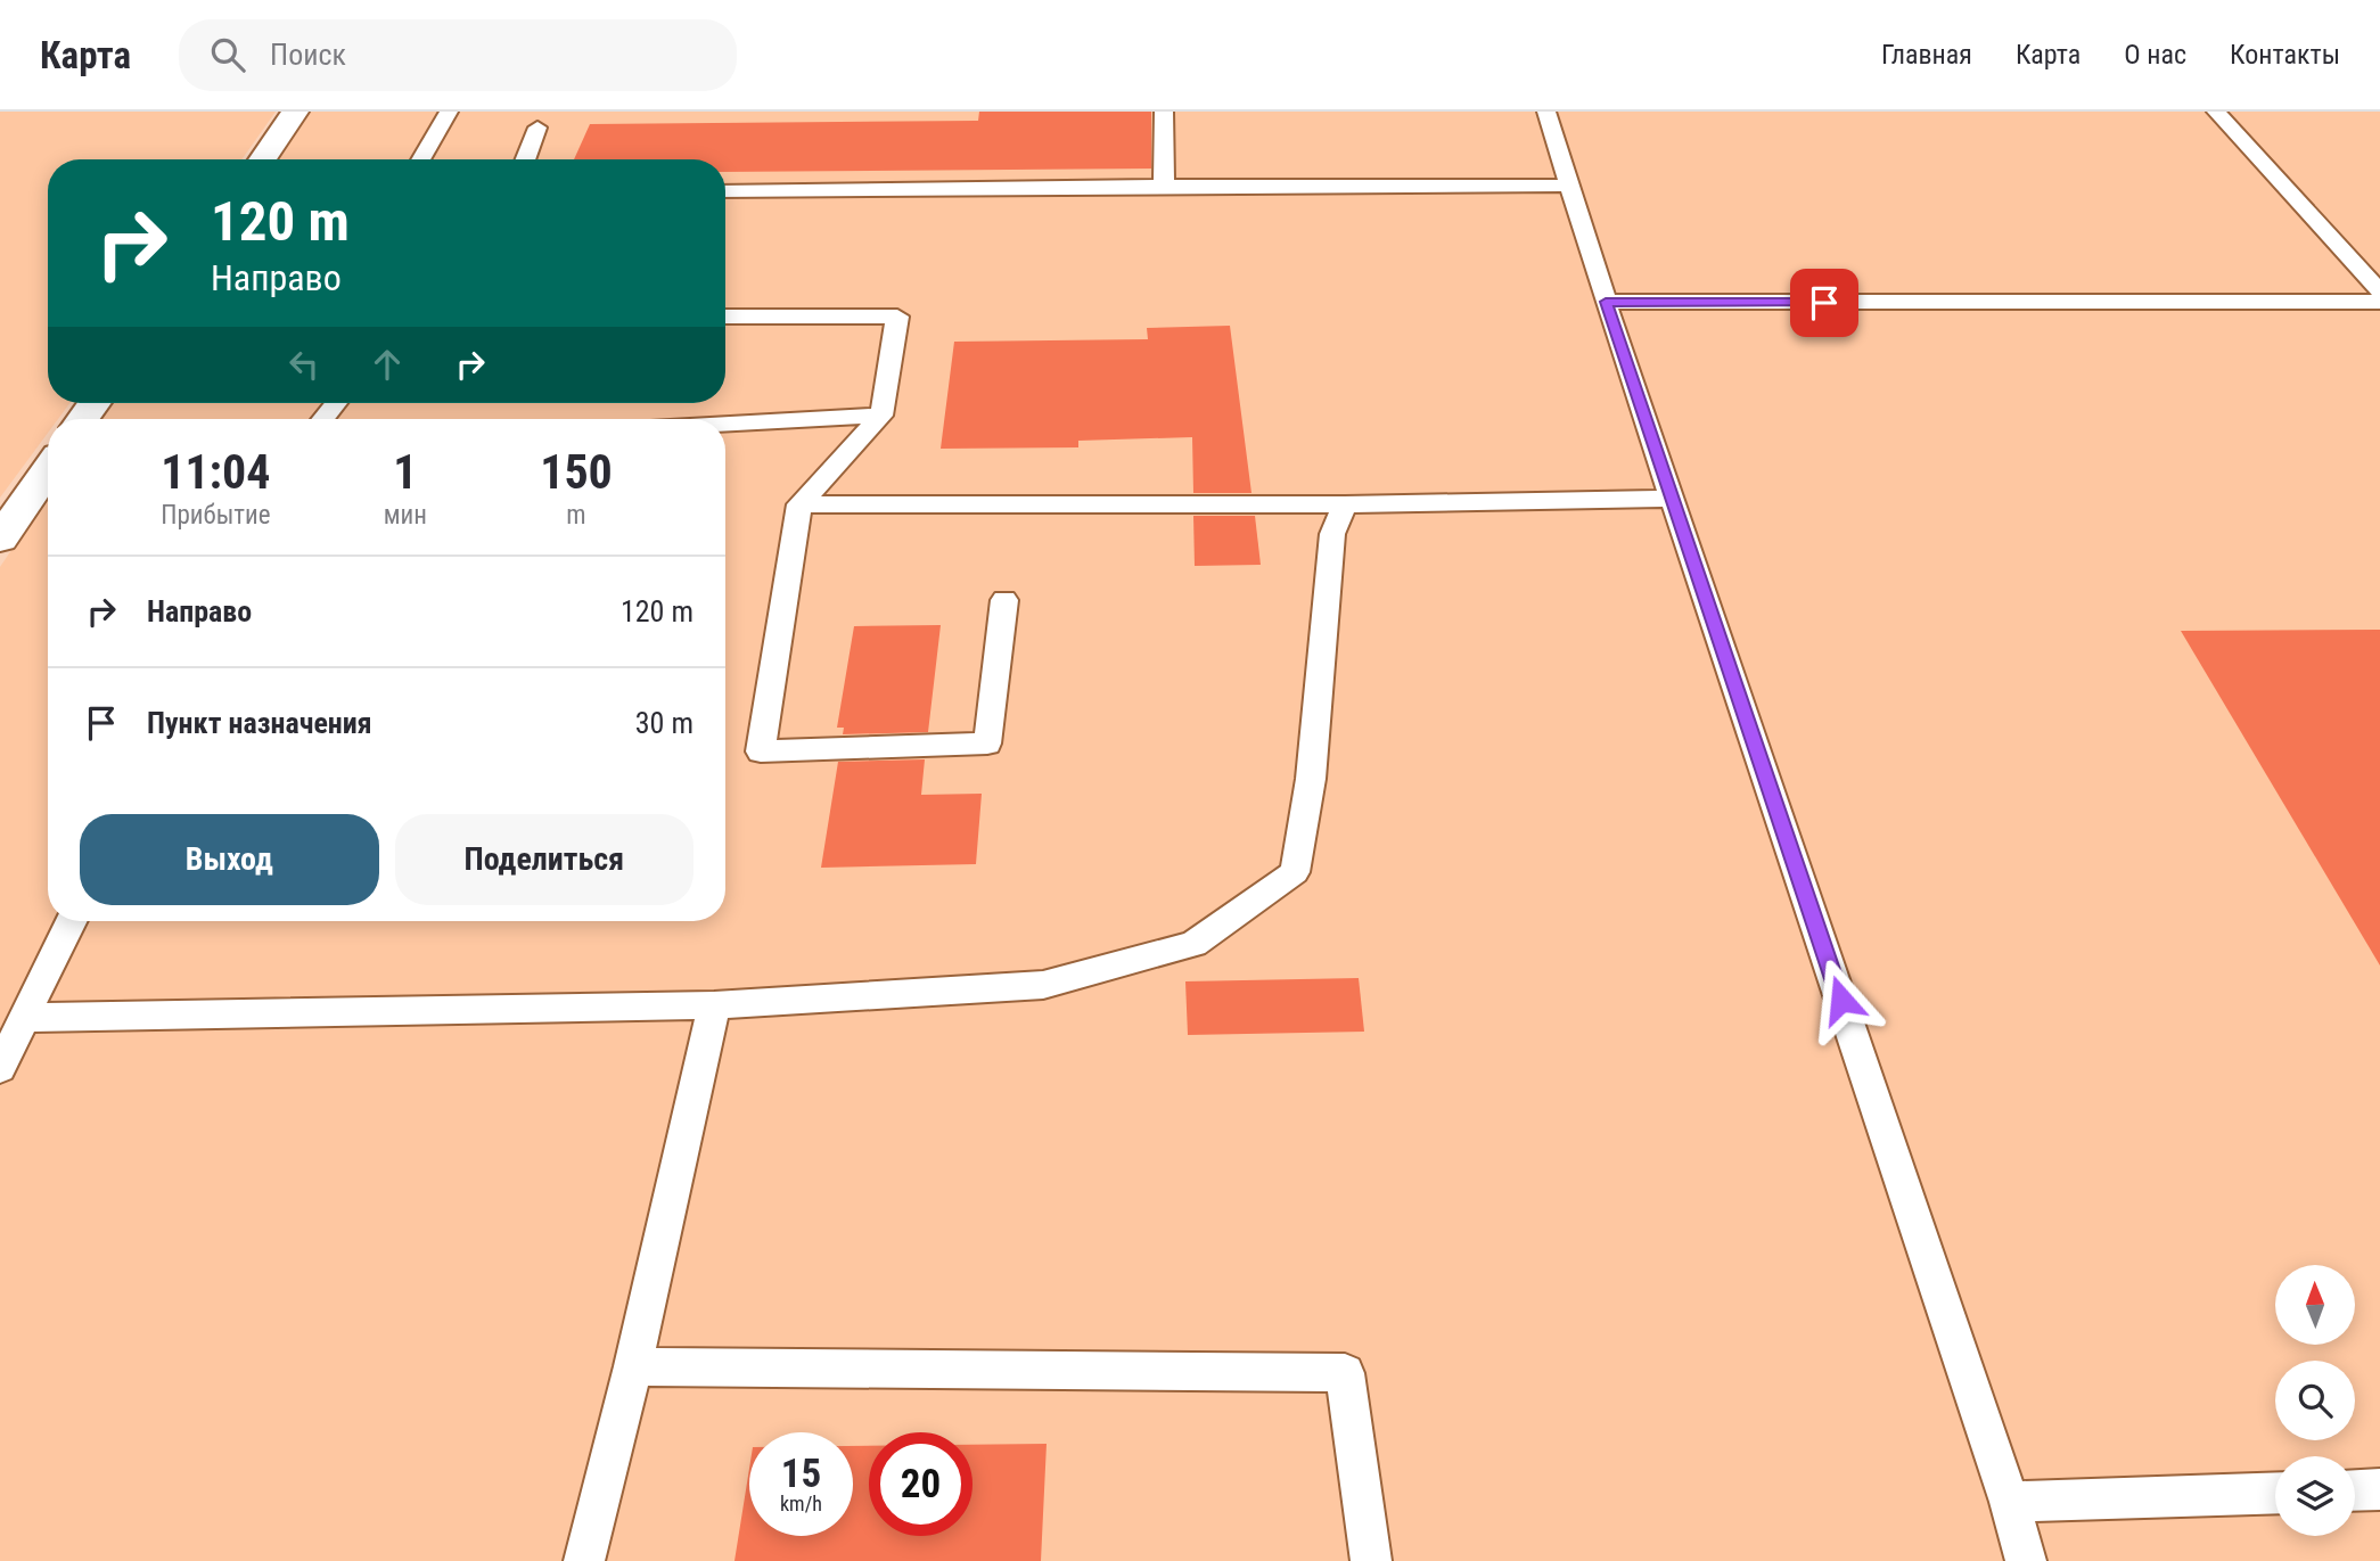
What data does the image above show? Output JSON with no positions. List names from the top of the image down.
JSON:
{
  "north": "top",
  "page": {
    "header": "Карта",
    "search": "Поиск",
    "nav": [
      "Главная",
      "Карта",
      "О нас",
      "Контакты"
    ],
    "turn": ["120 m", "Направо"],
    "eta": [
      "11:04",
      "Прибытие",
      "1",
      "мин",
      "150",
      "m"
    ],
    "list": [
      {
        "name": "Направо",
        "value": "120 m"
      },
      {
        "name": "Пункт назначения",
        "value": "30 m"
      }
    ],
    "buttons": ["Выход", "Поделиться"],
    "speed": "15 km/h",
    "limit": "20"
  }
}
